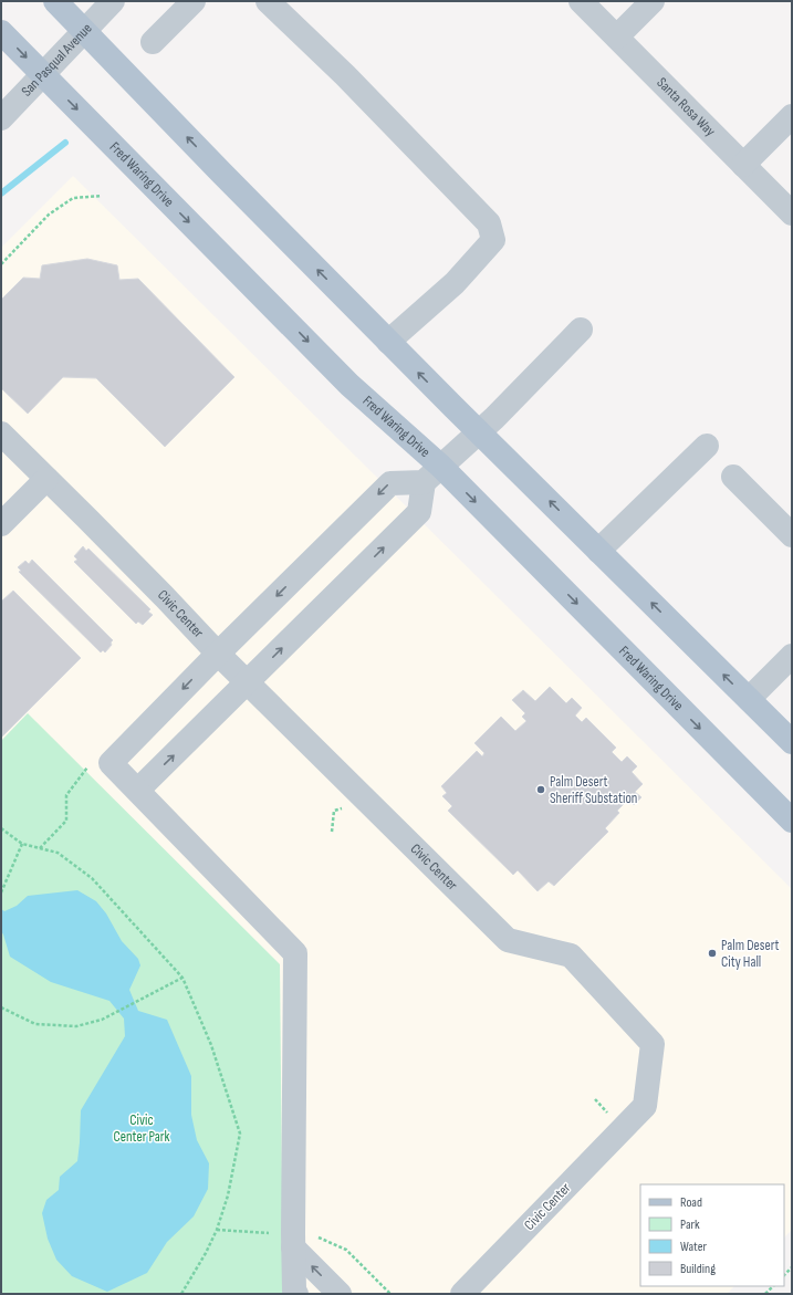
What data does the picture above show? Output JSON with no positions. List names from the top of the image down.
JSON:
{
  "streets": {
    "main road": ["Fred Waring Drive"],
    "street": ["San Pasqual Avenue", "Santa Rosa Way", "Civic Center"]
  },
  "crossings": [
    ["San Pasqual Avenue", "Fred Waring Drive"]
  ],
  "parks": ["Civic Center Park"],
  "places": ["Palm Desert Sheriff Substation", "Palm Desert City Hall"],
  "legend": [
    "Road",
    "Park",
    "Water",
    "Building"
  ]
}
